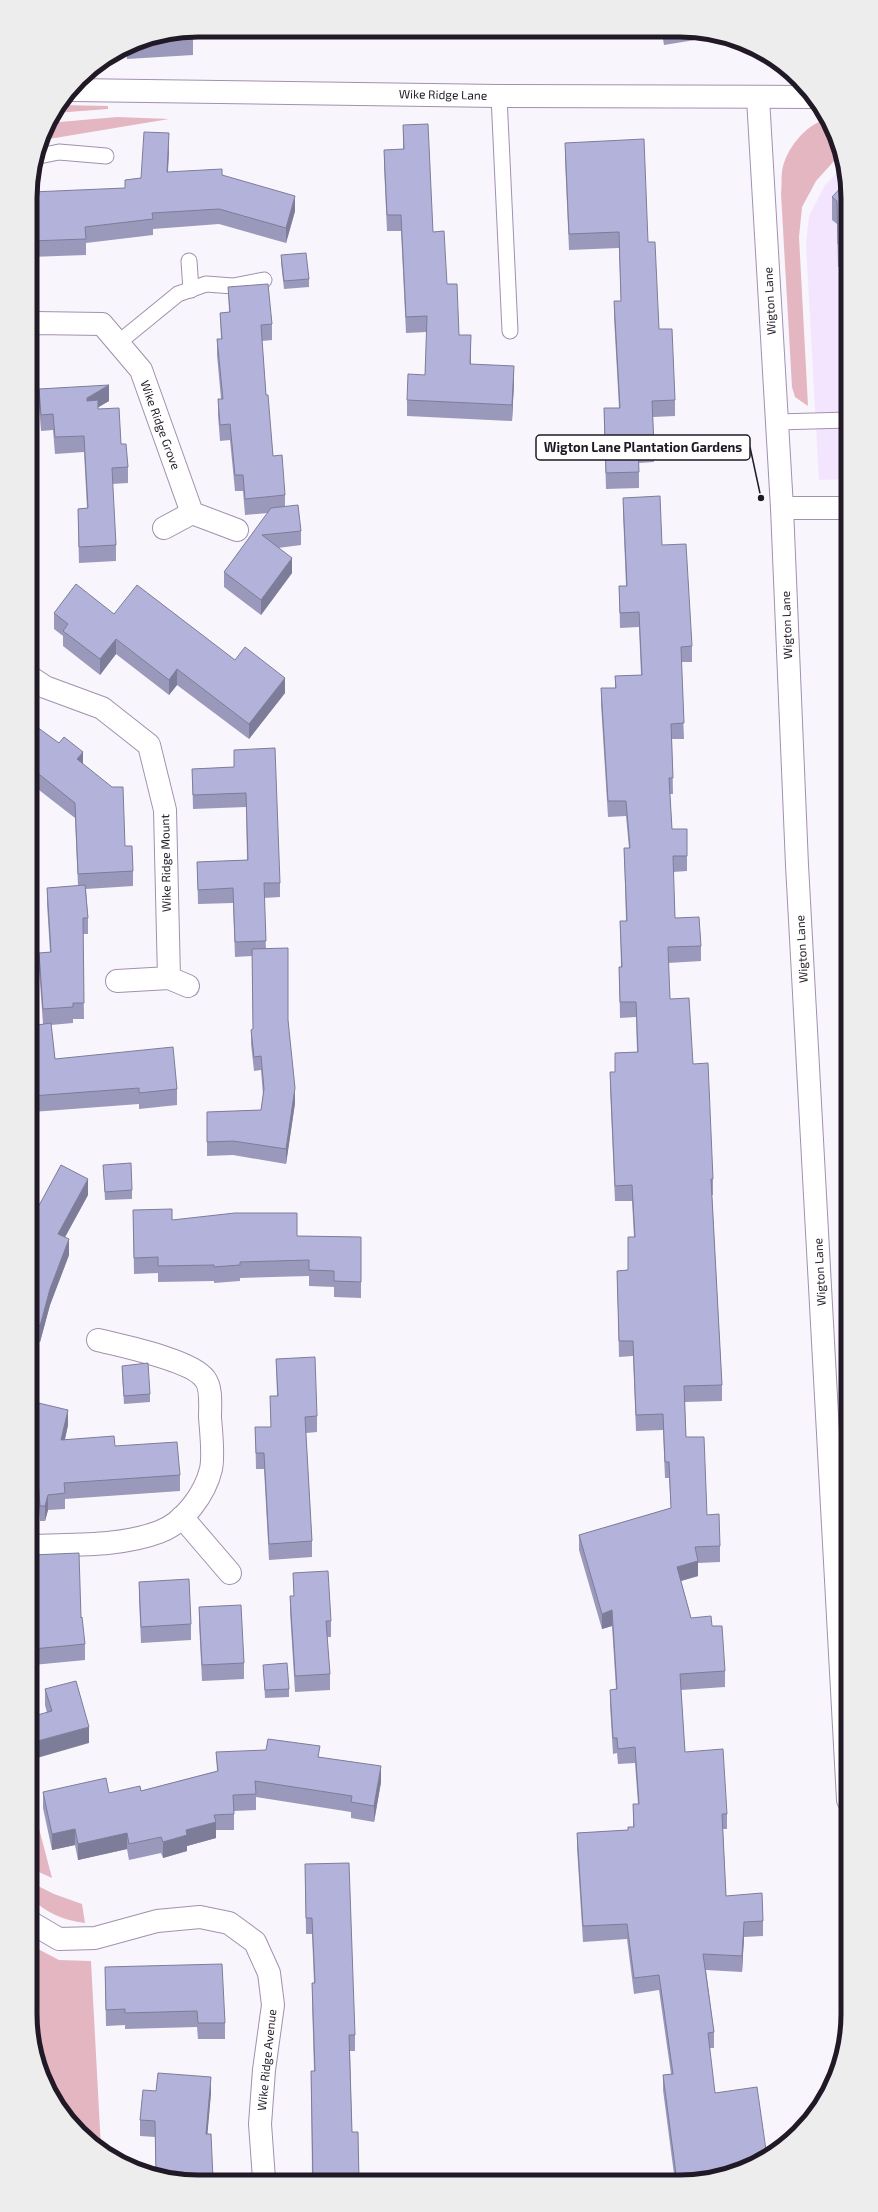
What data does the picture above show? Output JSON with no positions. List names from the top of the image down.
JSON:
{
  "streets": {
    "street": [
      "Wike Ridge Lane",
      "Wigton Lane",
      "Wike Ridge Grove",
      "Wike Ridge Mount",
      "Wike Ridge Avenue"
    ]
  },
  "crossings": [
    ["Wike Ridge Lane", "Wigton Lane"]
  ],
  "places": ["Wigton Lane Plantation Gardens"]
}
